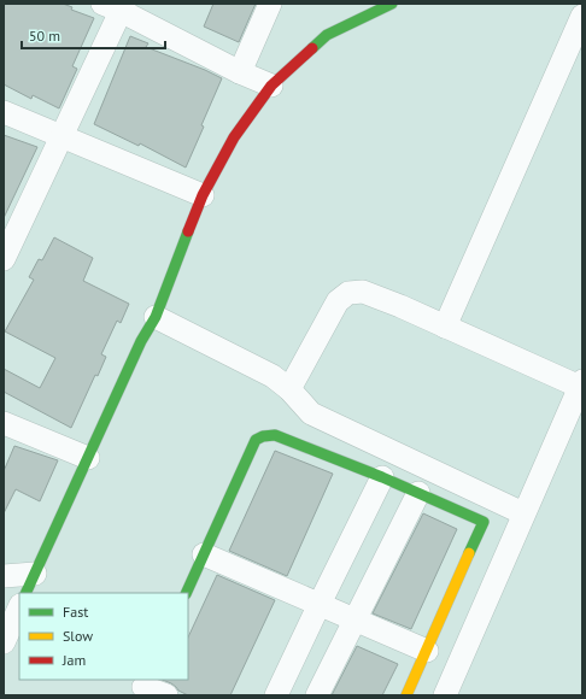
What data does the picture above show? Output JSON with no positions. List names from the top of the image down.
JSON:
{
  "legend": ["Fast", "Slow", "Jam"],
  "scale_bar": "50 m"
}
